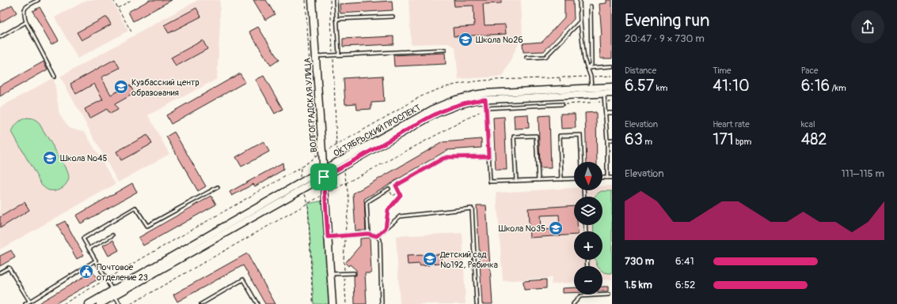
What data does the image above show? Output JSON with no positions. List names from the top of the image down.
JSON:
{
  "streets": {
    "main road": ["ВОЛГОГРАДСКАЯ УЛИЦА", "ОКТЯБРЬСКИЙ ПРОСПЕКТ"]
  },
  "crossings": [
    ["ВОЛГОГРАДСКАЯ УЛИЦА", "ОКТЯБРЬСКИЙ ПРОСПЕКТ"]
  ],
  "places": {
    "school or university": [
      "Школа №26",
      "Кузбасский центр образования",
      "Школа №45",
      "Школа №35",
      "Детский сад №192, Рябинка"
    ],
    "public building": ["Почтовое отделение 23"]
  },
  "north": "bottom",
  "page": {
    "heading": ["Evening run", "20:47 · 9 × 730 m"],
    "stats": [
      ["Distance", "6.57 km"],
      ["Time", "41:10"],
      ["Pace", "6:16 /km"],
      ["Elevation", "63 m"],
      ["Heart rate", "171 bpm"],
      ["kcal", "482"]
    ],
    "chart": ["Elevation", "111–115 m"],
    "map_buttons": ["+", "−"],
    "list": [
      {
        "name": "730 m",
        "note": "6:41"
      },
      {
        "name": "1.5 km",
        "note": "6:52"
      }
    ]
  }
}
